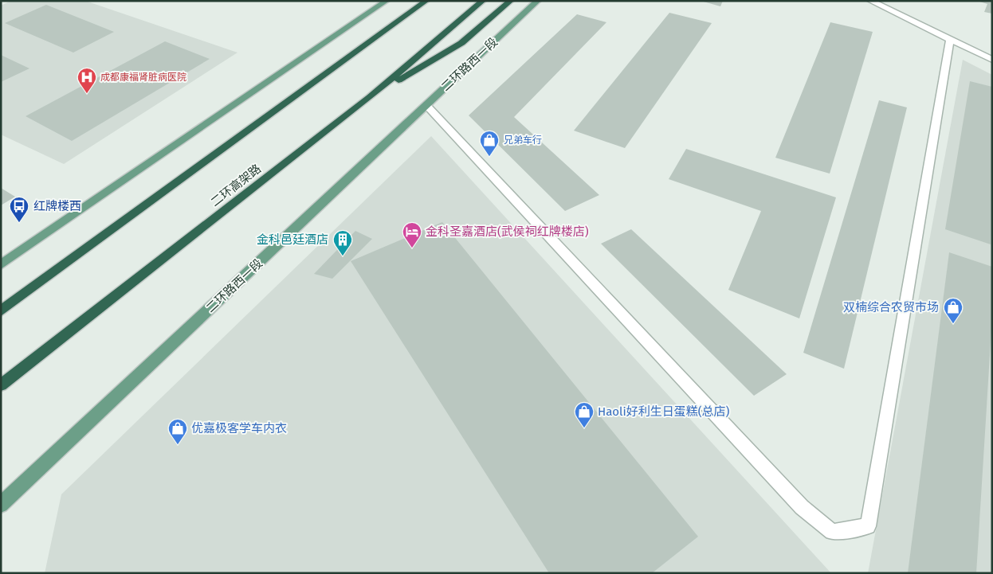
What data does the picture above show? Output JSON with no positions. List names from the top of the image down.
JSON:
{
  "streets": {
    "highway": ["二环高架路"],
    "main road": ["二环路西一段"]
  },
  "places": {
    "hospital": ["成都康福肾脏病医院"],
    "shop": [
      "兄弟车行",
      "双楠综合农贸市场",
      "Haoli好利生日蛋糕(总店)",
      "优嘉极客学车内衣"
    ],
    "bus stop": ["红牌楼西"],
    "hotel": ["金科圣嘉酒店(武侯祠红牌楼店)"],
    "building": ["金科邑廷酒店"]
  }
}
